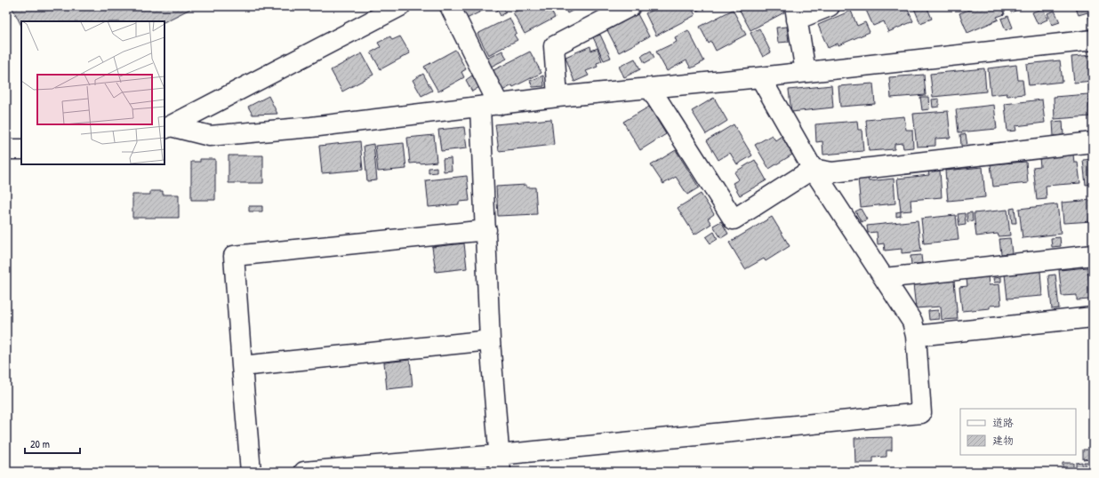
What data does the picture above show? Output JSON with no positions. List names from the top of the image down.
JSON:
{
  "legend": ["道路", "建物"],
  "scale_bar": "20 m"
}
